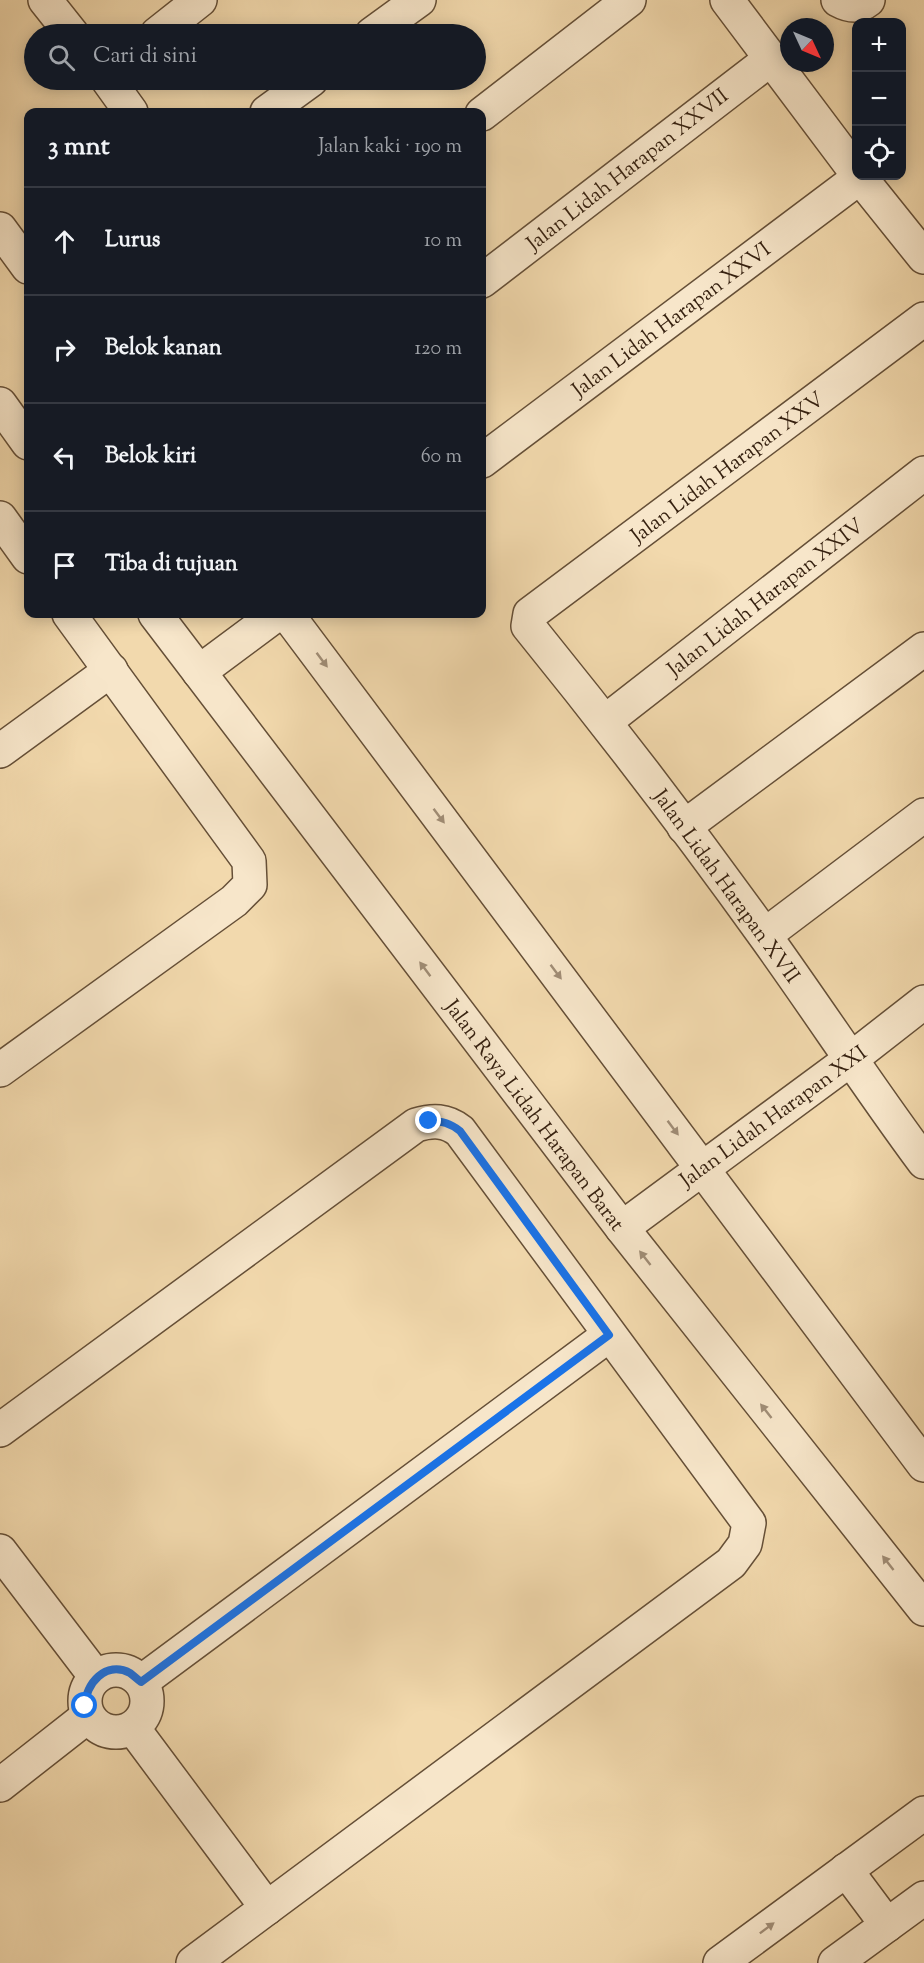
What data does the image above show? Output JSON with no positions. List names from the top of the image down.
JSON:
{
  "streets": {
    "street": [
      "Jalan Lidah Harapan XXVII",
      "Jalan Lidah Harapan XXVI",
      "Jalan Lidah Harapan XXV",
      "Jalan Lidah Harapan XXIV",
      "Jalan Lidah Harapan XVII",
      "Jalan Raya Lidah Harapan Barat",
      "Jalan Lidah Harapan XXI"
    ]
  },
  "crossings": [
    ["Jalan Lidah Harapan XXV", "Jalan Lidah Harapan XVII"],
    ["Jalan Lidah Harapan XXIV", "Jalan Lidah Harapan XVII"],
    ["Jalan Lidah Harapan XVII", "Jalan Lidah Harapan XXI"],
    ["Jalan Raya Lidah Harapan Barat", "Jalan Lidah Harapan XXI"]
  ],
  "north": "bottom right",
  "page": {
    "map_buttons": ["+", "−"],
    "search": "Cari di sini",
    "heading": ["3 mnt", "Jalan kaki · 190 m"],
    "list": [
      ["Lurus", "10 m"],
      ["Belok kanan", "120 m"],
      ["Belok kiri", "60 m"],
      "Tiba di tujuan"
    ]
  }
}
